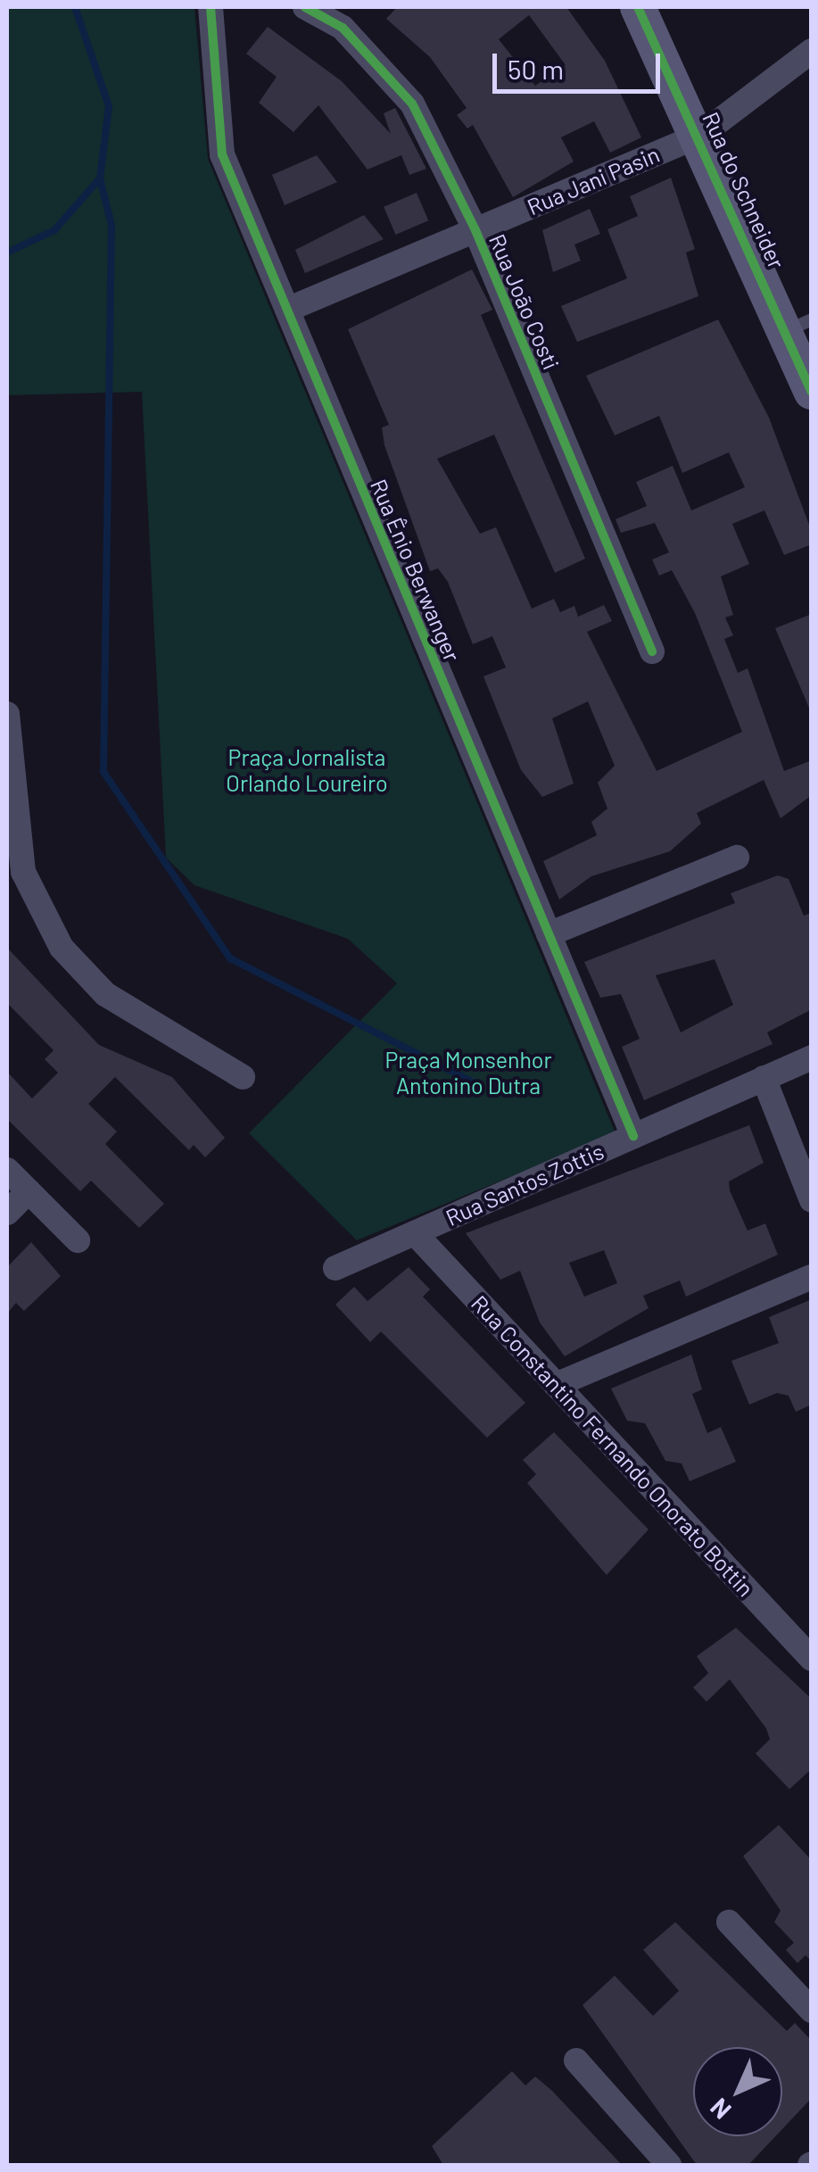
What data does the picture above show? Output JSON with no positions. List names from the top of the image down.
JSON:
{
  "streets": {
    "street": [
      "Rua Jani Pasin",
      "Rua do Schneider",
      "Rua João Costi",
      "Rua Ênio Berwanger",
      "Rua Santos Zottis",
      "Rua Constantino Fernando Onorato Bottin"
    ]
  },
  "crossings": [
    ["Rua Jani Pasin", "Rua do Schneider"],
    ["Rua Jani Pasin", "Rua João Costi"],
    ["Rua Jani Pasin", "Rua Ênio Berwanger"],
    ["Rua Ênio Berwanger", "Rua Santos Zottis"],
    ["Rua Santos Zottis", "Rua Constantino Fernando Onorato Bottin"]
  ],
  "parks": ["Praça Jornalista Orlando Loureiro", "Praça Monsenhor Antonino Dutra"],
  "scale_bar": "50 m",
  "north": "bottom left"
}
